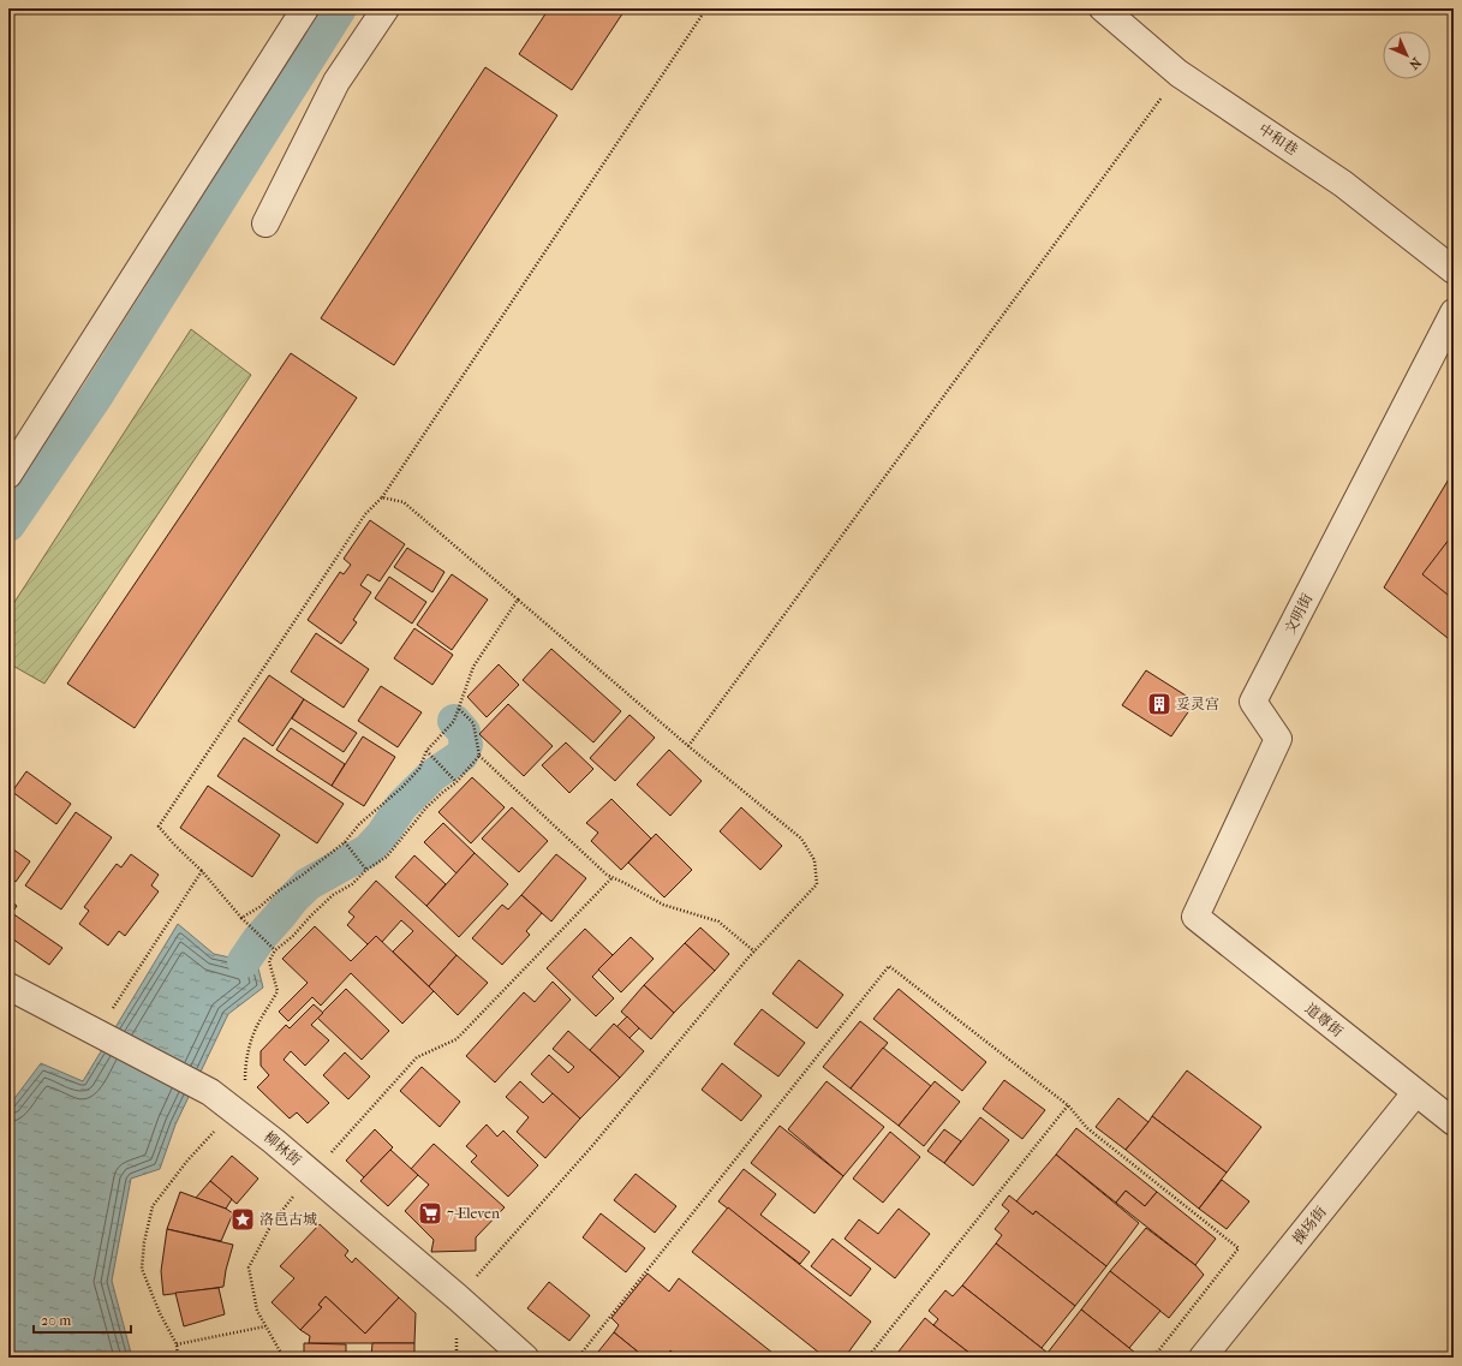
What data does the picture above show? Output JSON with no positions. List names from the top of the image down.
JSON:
{
  "streets": {
    "street": [
      "中和巷",
      "文明街",
      "道尊街",
      "柳林街",
      "操场街"
    ]
  },
  "crossings": [
    ["文明街", "道尊街"],
    ["道尊街", "操场街"]
  ],
  "places": {
    "building": ["妥灵宫"],
    "supermarket": ["7-Eleven"],
    "place": ["洛邑古城"]
  },
  "scale_bar": "20 m",
  "north": "bottom right"
}
